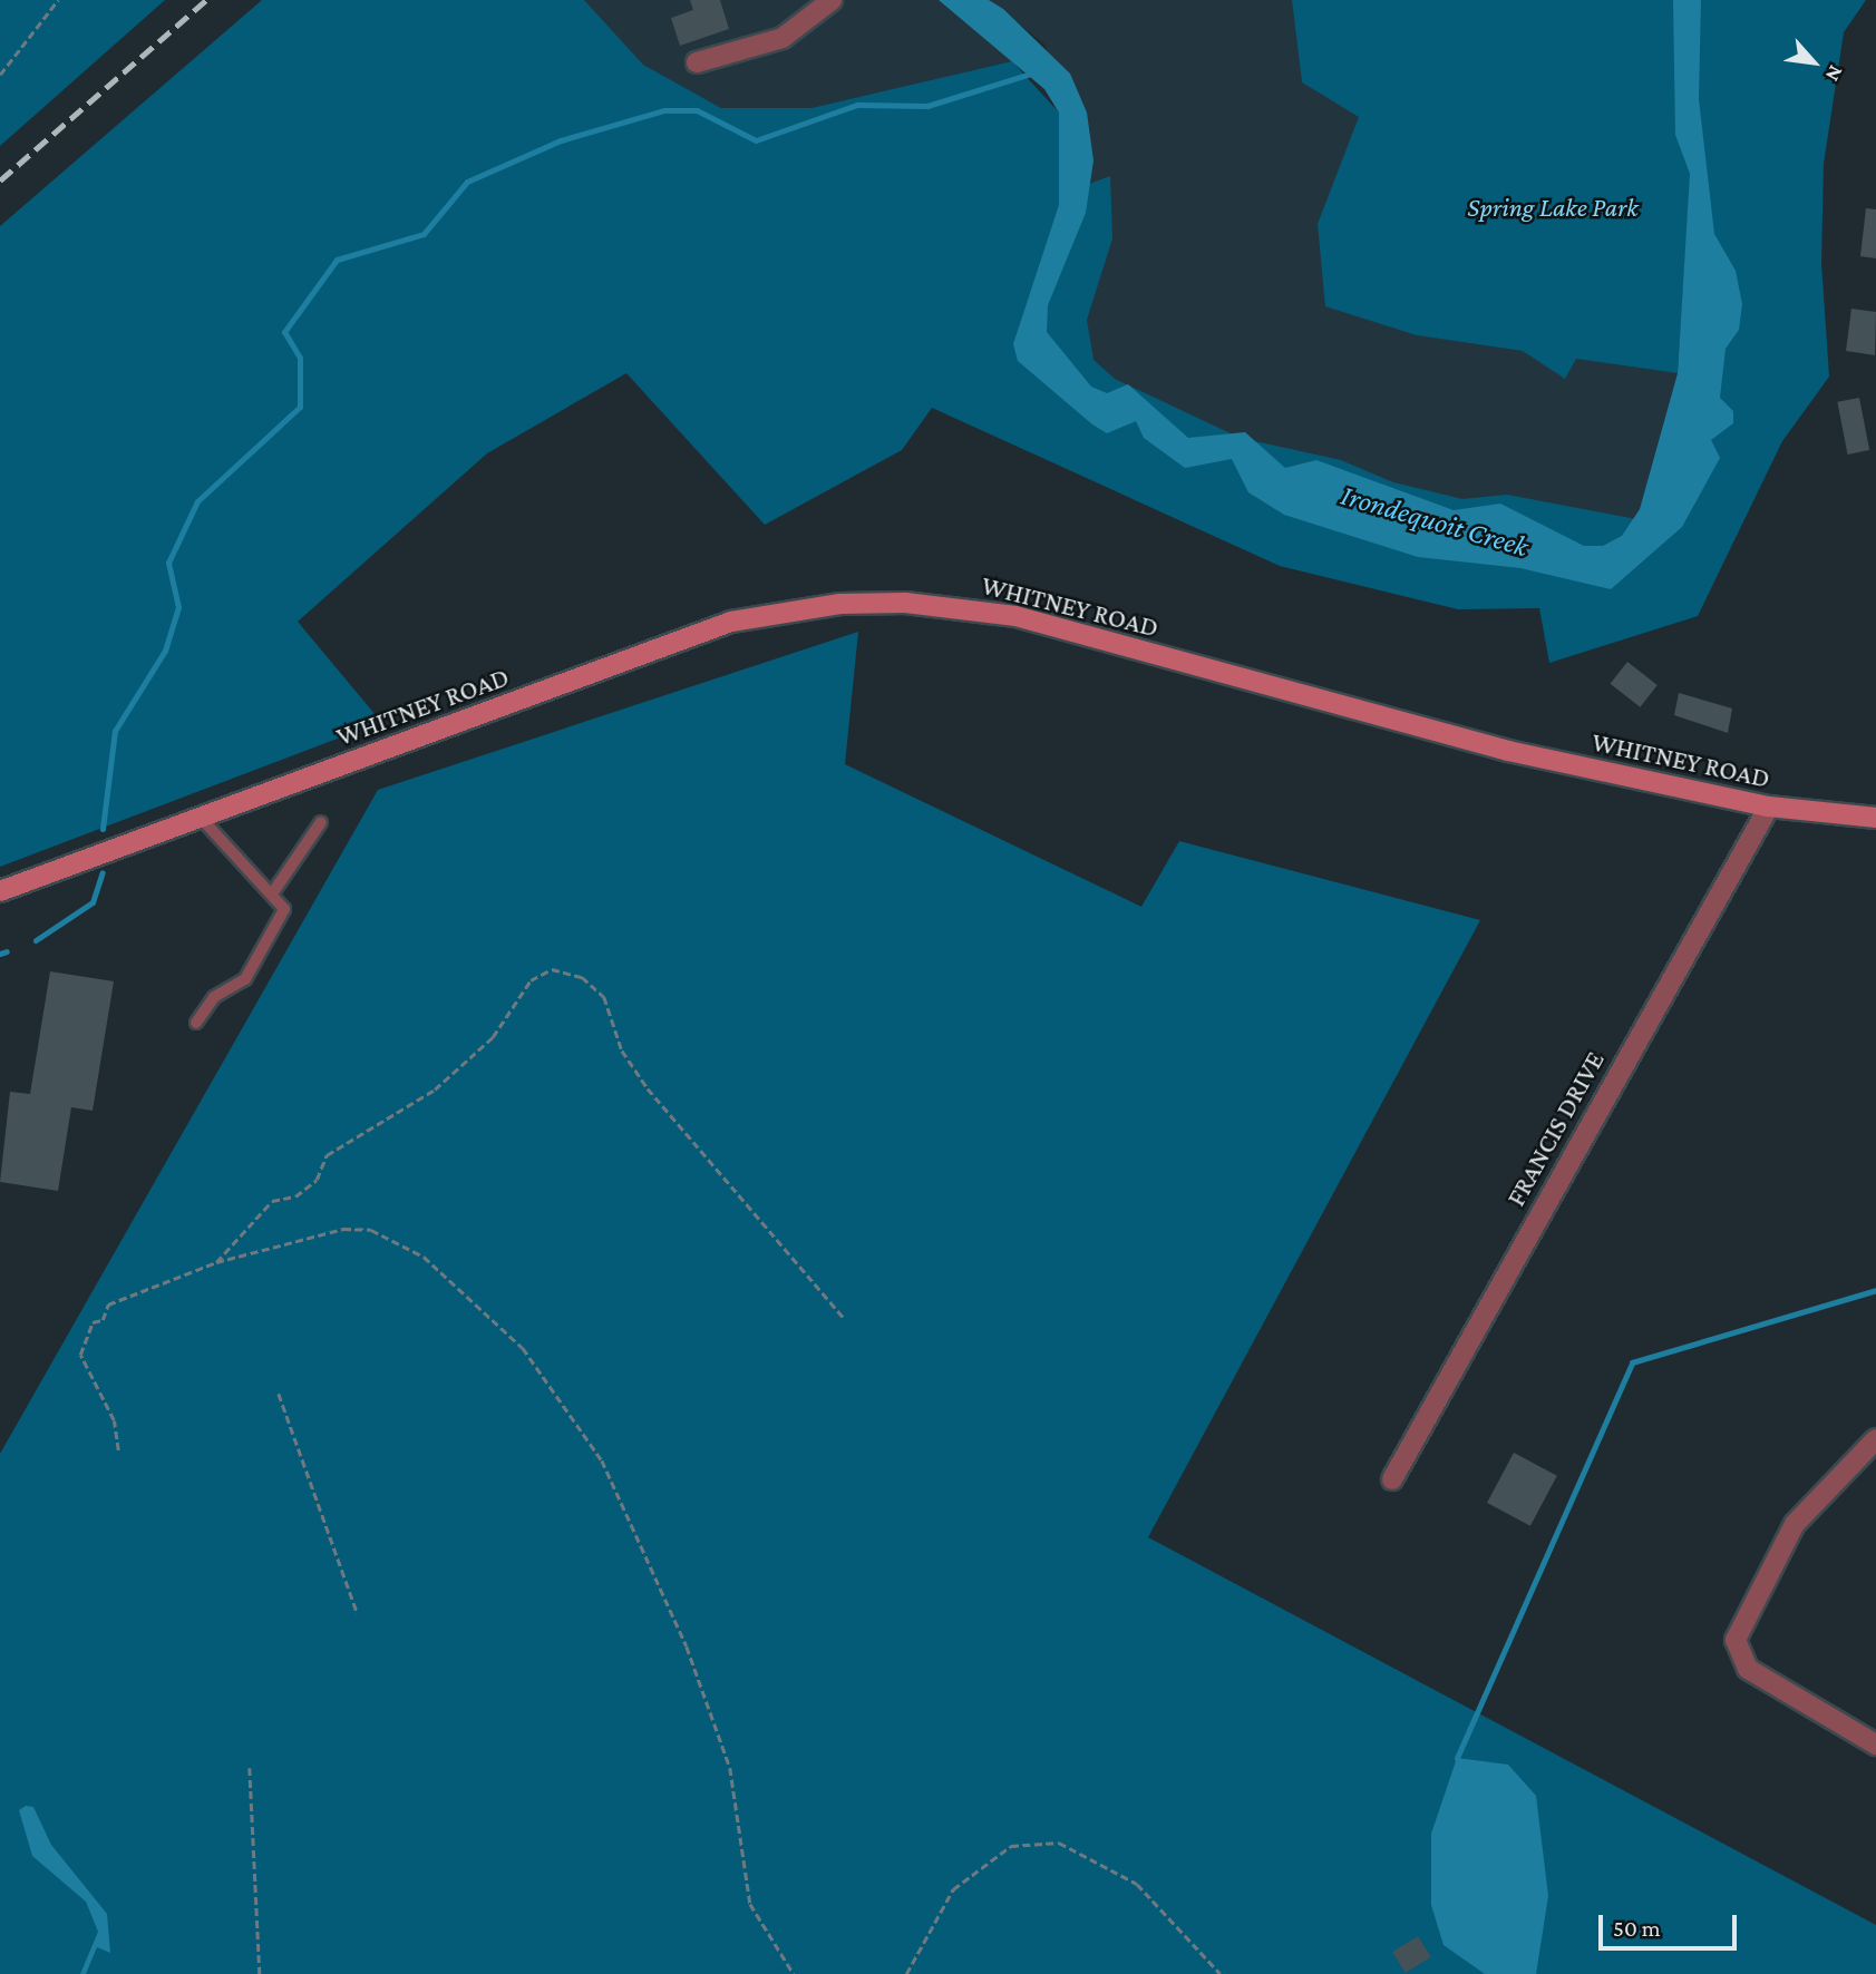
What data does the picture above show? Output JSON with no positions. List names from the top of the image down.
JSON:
{
  "streets": {
    "main road": ["WHITNEY ROAD"],
    "street": ["FRANCIS DRIVE"]
  },
  "crossings": [
    ["WHITNEY ROAD", "FRANCIS DRIVE"]
  ],
  "water": ["Irondequoit Creek"],
  "parks": ["Spring Lake Park"],
  "scale_bar": "50 m",
  "north": "bottom right"
}
